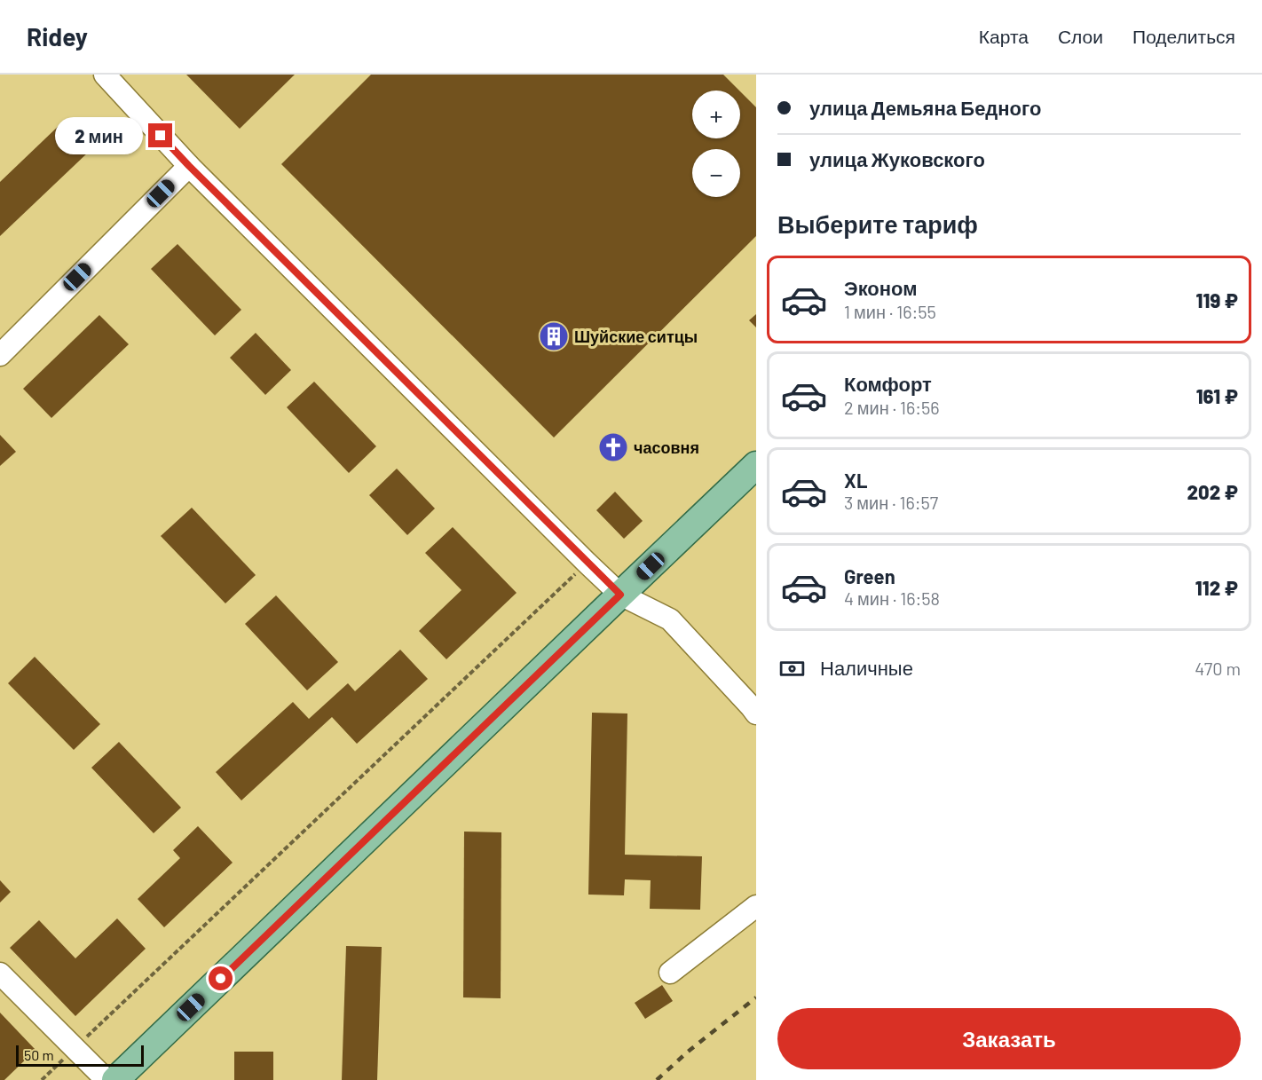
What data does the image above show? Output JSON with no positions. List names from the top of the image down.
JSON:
{
  "places": {
    "building": ["Шуйские ситцы"],
    "church": ["часовня"]
  },
  "scale_bar": "50 m",
  "page": {
    "header": "Ridey",
    "nav": ["Карта", "Слои", "Поделиться"],
    "banner": ["улица Демьяна Бедного", "улица Жуковского"],
    "map_buttons": ["+", "−"],
    "bubble": "2 мин",
    "heading": "Выберите тариф",
    "list": [
      {
        "name": "Эконом",
        "note": "1 мин · 16:55",
        "value": "119 ₽"
      },
      {
        "name": "Комфорт",
        "note": "2 мин · 16:56",
        "value": "161 ₽"
      },
      {
        "name": "XL",
        "note": "3 мин · 16:57",
        "value": "202 ₽"
      },
      {
        "name": "Green",
        "note": "4 мин · 16:58",
        "value": "112 ₽"
      }
    ],
    "pay": ["Наличные", "470 m"],
    "buttons": "Заказать",
    "scale": "50 m"
  }
}
